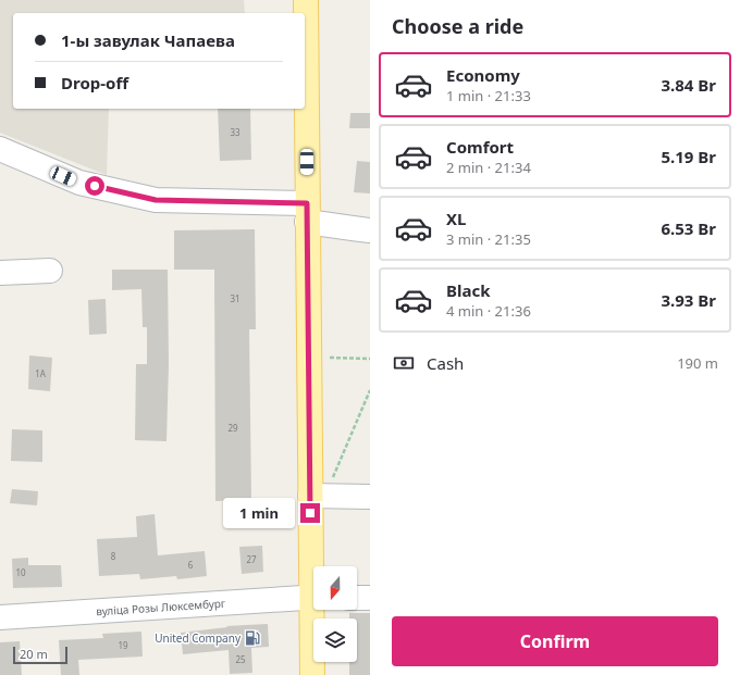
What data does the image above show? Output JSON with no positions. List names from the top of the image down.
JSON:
{
  "streets": {
    "street": ["вуліца Розы Люксембург"]
  },
  "places": {
    "fuel station": ["United Company"]
  },
  "house_numbers": [
    "33",
    "31",
    "1А",
    "29",
    "8",
    "27",
    "6",
    "10",
    "19",
    "25"
  ],
  "scale_bar": "20 m",
  "north": "bottom",
  "page": {
    "heading": "Choose a ride",
    "banner": ["1-ы завулак Чапаева", "Drop-off"],
    "list": [
      {
        "name": "Economy",
        "note": "1 min · 21:33",
        "value": "3.84 Br"
      },
      {
        "name": "Comfort",
        "note": "2 min · 21:34",
        "value": "5.19 Br"
      },
      {
        "name": "XL",
        "note": "3 min · 21:35",
        "value": "6.53 Br"
      },
      {
        "name": "Black",
        "note": "4 min · 21:36",
        "value": "3.93 Br"
      }
    ],
    "pay": ["Cash", "190 m"],
    "bubble": "1 min",
    "buttons": "Confirm",
    "scale": "20 m"
  }
}
